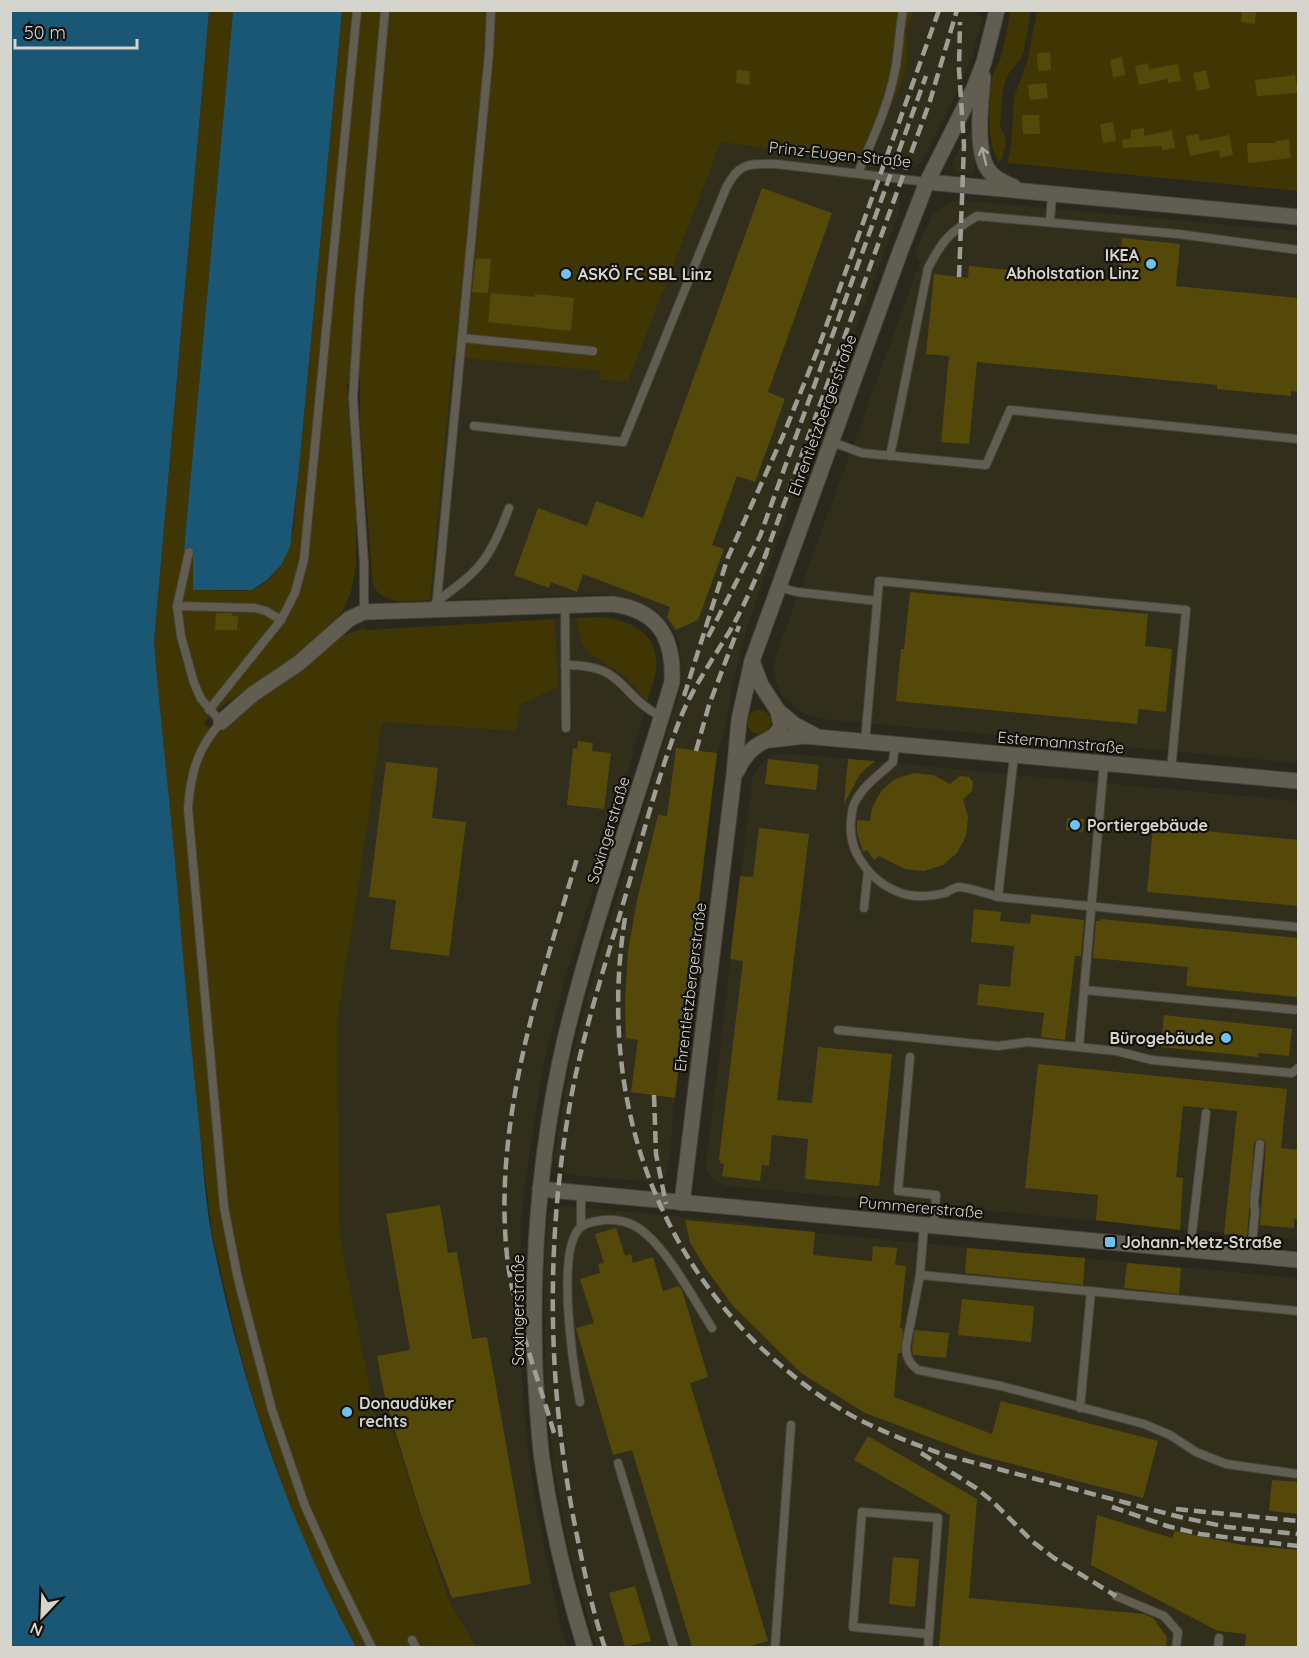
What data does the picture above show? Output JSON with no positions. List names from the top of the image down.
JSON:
{
  "streets": {
    "street": [
      "Prinz-Eugen-Straße",
      "Ehrentletzbergerstraße",
      "Estermannstraße",
      "Saxingerstraße",
      "Pummererstraße"
    ]
  },
  "crossings": [
    ["Prinz-Eugen-Straße", "Ehrentletzbergerstraße"],
    ["Ehrentletzbergerstraße", "Estermannstraße"],
    ["Ehrentletzbergerstraße", "Pummererstraße"],
    ["Saxingerstraße", "Pummererstraße"]
  ],
  "places": {
    "other": [
      "IKEA Abholstation Linz",
      "ASKÖ FC SBL Linz",
      "Portiergebäude",
      "Bürogebäude",
      "Donaudüker rechts"
    ],
    "transit": ["Johann-Metz-Straße"]
  },
  "scale_bar": "50 m",
  "north": "bottom left"
}
